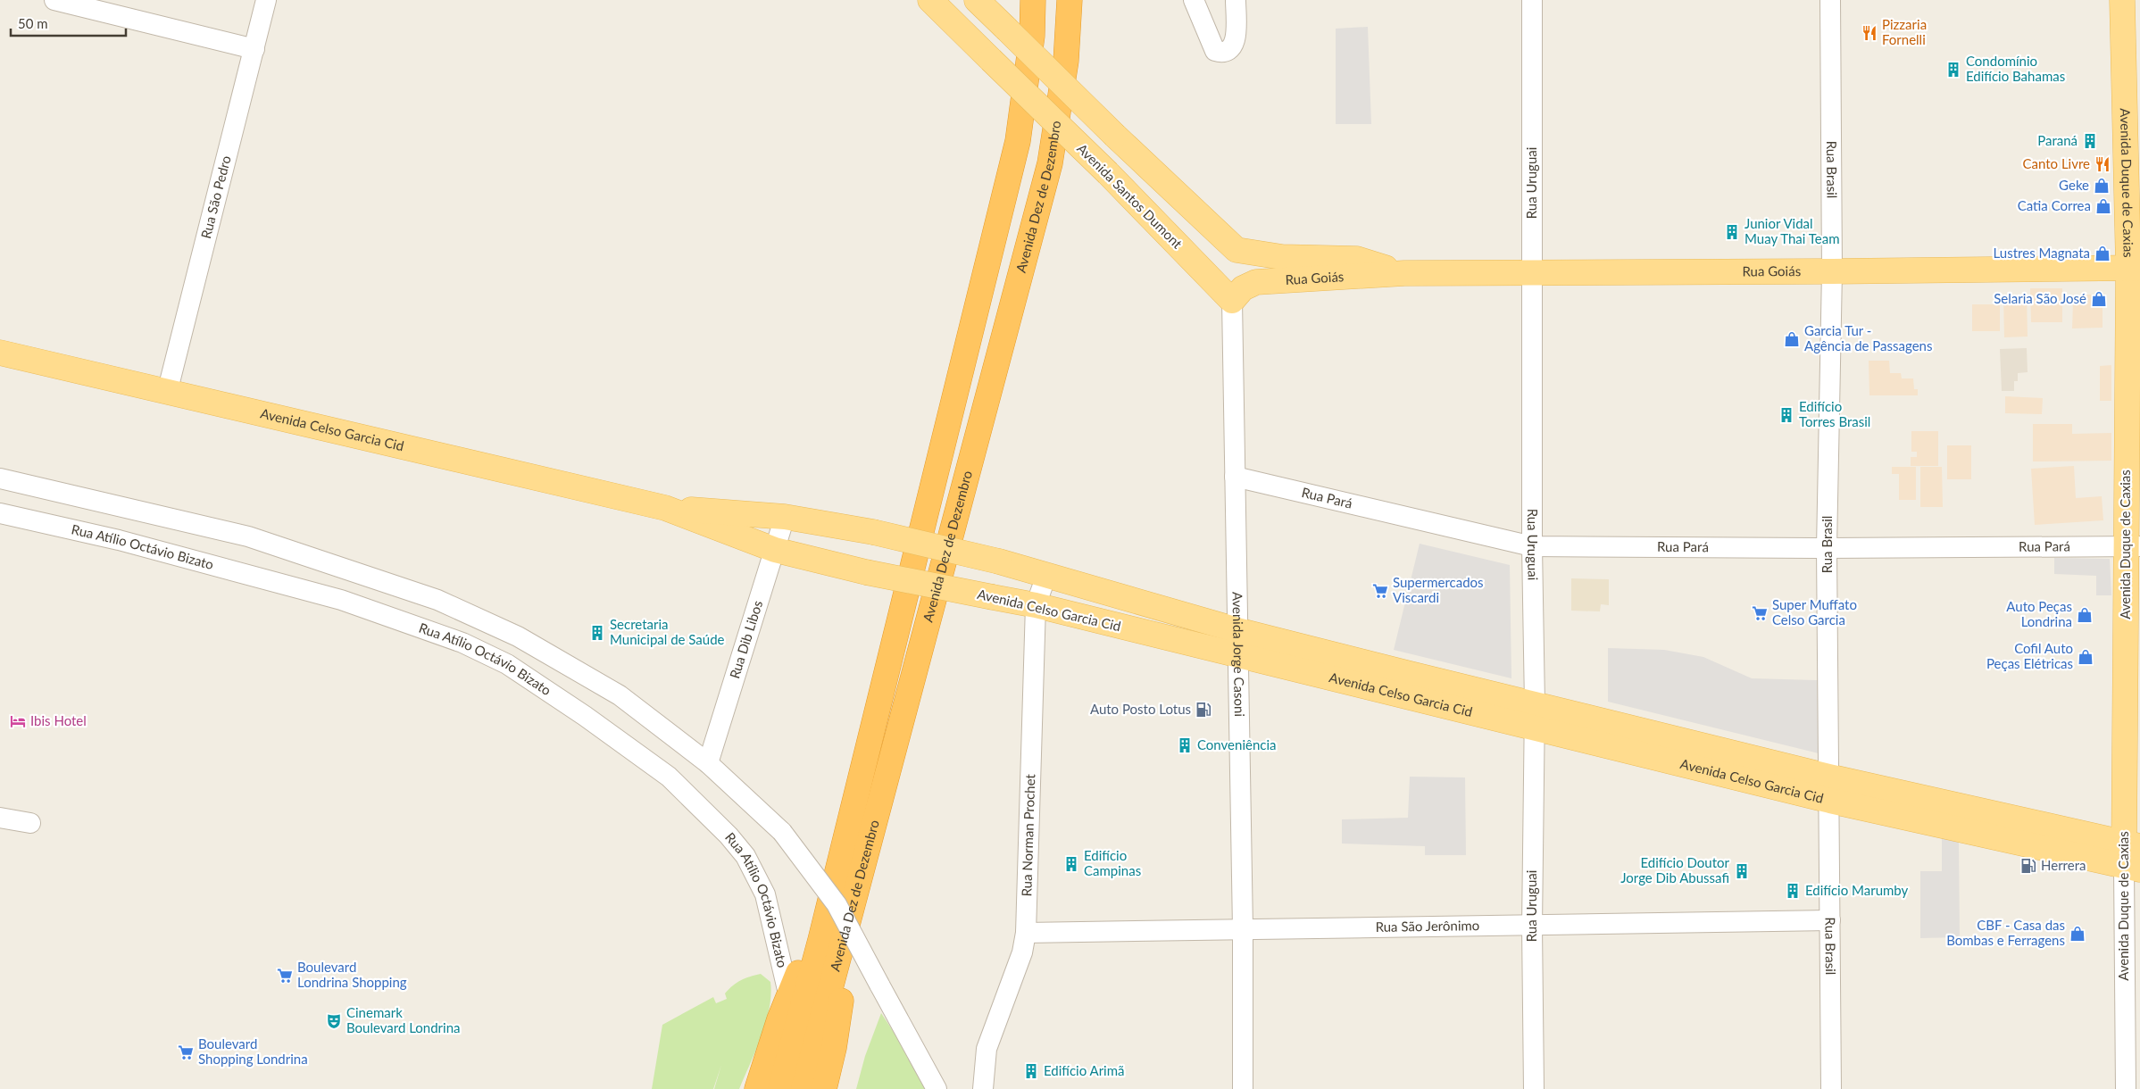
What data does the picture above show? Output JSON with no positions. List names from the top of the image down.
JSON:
{
  "streets": {
    "highway": ["Avenida Dez de Dezembro"],
    "main road": [
      "Avenida Duque de Caxias",
      "Avenida Santos Dumont",
      "Rua Goiás",
      "Avenida Celso Garcia Cid"
    ],
    "street": [
      "Rua Brasil",
      "Rua Uruguai",
      "Rua São Pedro",
      "Rua Pará",
      "Rua Atílio Octávio Bizato",
      "Rua Dib Libos",
      "Avenida Jorge Casoni",
      "Rua Norman Prochet",
      "Rua São Jerônimo"
    ]
  },
  "crossings": [
    ["Rua Brasil", "Rua Goiás"],
    ["Rua Brasil", "Avenida Celso Garcia Cid"],
    ["Rua Brasil", "Rua Pará"],
    ["Rua Brasil", "Rua São Jerônimo"],
    ["Rua Uruguai", "Rua Goiás"],
    ["Rua Uruguai", "Avenida Celso Garcia Cid"],
    ["Rua Uruguai", "Rua Pará"],
    ["Rua Uruguai", "Rua São Jerônimo"],
    ["Avenida Duque de Caxias", "Rua Goiás"],
    ["Avenida Duque de Caxias", "Avenida Celso Garcia Cid"],
    ["Avenida Duque de Caxias", "Rua Pará"],
    ["Rua São Pedro", "Avenida Celso Garcia Cid"],
    ["Avenida Santos Dumont", "Rua Goiás"],
    ["Avenida Santos Dumont", "Avenida Jorge Casoni"],
    ["Rua Goiás", "Avenida Jorge Casoni"],
    ["Avenida Celso Garcia Cid", "Rua Dib Libos"],
    ["Avenida Celso Garcia Cid", "Avenida Jorge Casoni"],
    ["Avenida Celso Garcia Cid", "Rua Norman Prochet"],
    ["Rua Pará", "Avenida Jorge Casoni"],
    ["Avenida Jorge Casoni", "Rua São Jerônimo"],
    ["Rua Norman Prochet", "Rua São Jerônimo"]
  ],
  "places": {
    "restaurant": ["Pizzaria Fornelli", "Canto Livre"],
    "building": [
      "Condomínio Edifício Bahamas",
      "Paraná",
      "Junior Vidal Muay Thai Team",
      "Edifício Torres Brasil",
      "Secretaria Municipal de Saúde",
      "Conveniência",
      "Edifício Campinas",
      "Edifício Doutor Jorge Dib Abussafi",
      "Edifício Marumby",
      "Edifício Arimã"
    ],
    "shop": [
      "Geke",
      "Catia Correa",
      "Lustres Magnata",
      "Selaria São José",
      "Garcia Tur - Agência de Passagens",
      "Auto Peças Londrina",
      "Cofil Auto Peças Elétricas",
      "CBF - Casa das Bombas e Ferragens"
    ],
    "supermarket": [
      "Supermercados Viscardi",
      "Super Muffato Celso Garcia",
      "Boulevard Londrina Shopping",
      "Boulevard Shopping Londrina"
    ],
    "fuel station": ["Auto Posto Lotus", "Herrera"],
    "hotel": ["Ibis Hotel"],
    "theatre": ["Cinemark Boulevard Londrina"]
  },
  "scale_bar": "50 m"
}
